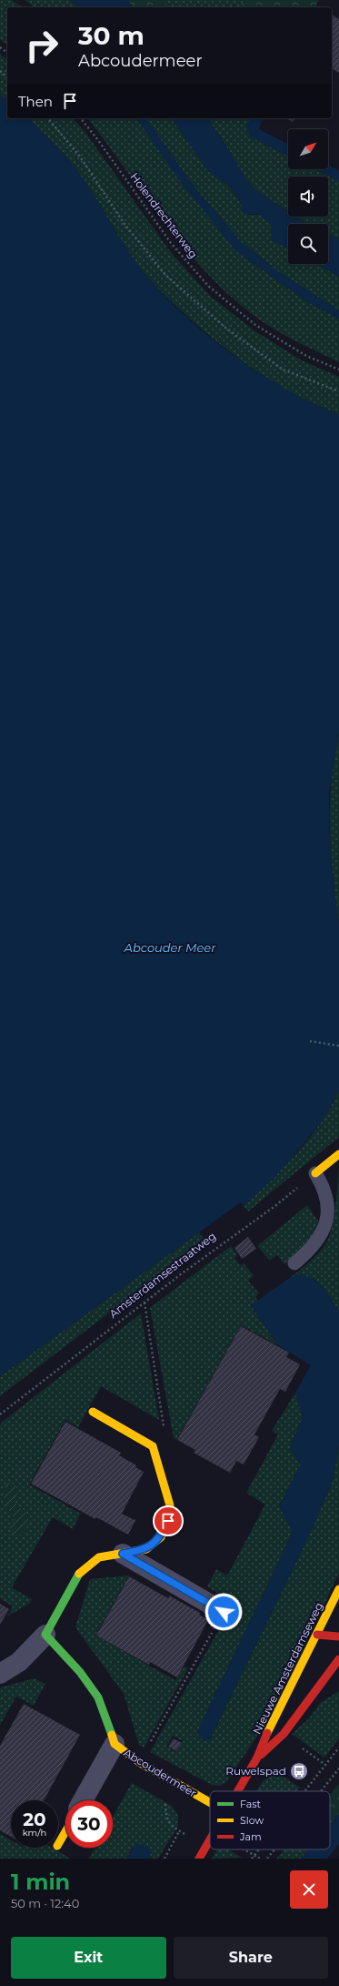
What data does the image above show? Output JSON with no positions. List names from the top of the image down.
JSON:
{
  "streets": {
    "street": ["Nieuwe Amsterdamseweg", "Abcoudermeer"],
    "path": ["Holendrechterweg", "Amsterdamsestraatweg"]
  },
  "water": ["Abcouder Meer"],
  "places": {
    "bus stop": ["Ruwelspad"]
  },
  "legend": ["Fast", "Slow", "Jam"],
  "north": "top right",
  "page": {
    "turn": ["30 m", "Abcoudermeer"],
    "then": "Then",
    "speed": "20 km/h",
    "limit": "30",
    "heading": ["1 min", "50 m · 12:40"],
    "buttons": ["Exit", "Share"]
  }
}
